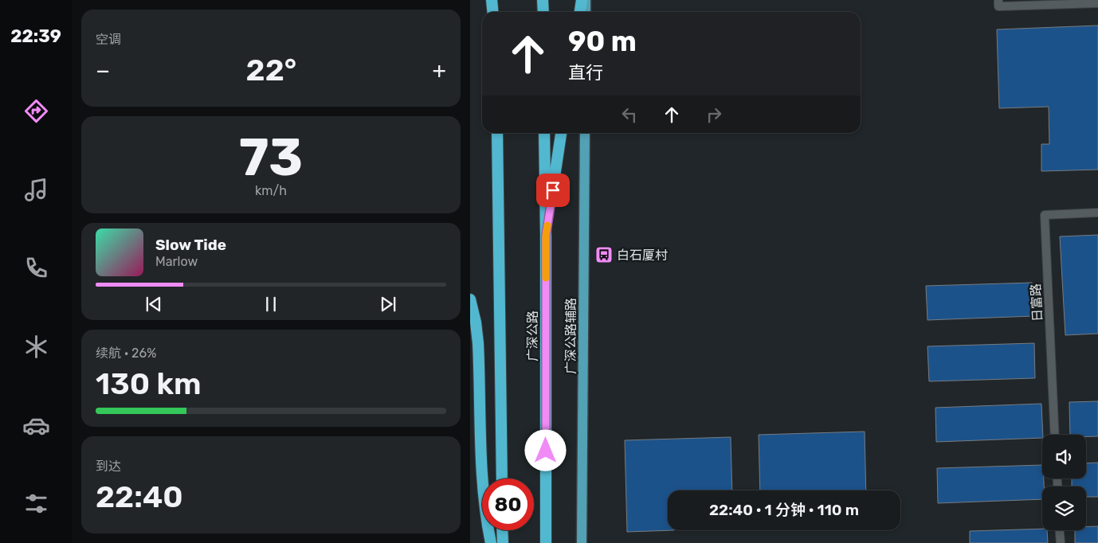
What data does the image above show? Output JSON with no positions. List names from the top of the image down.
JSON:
{
  "streets": {
    "highway": ["广深公路"],
    "main road": ["广深公路辅路"],
    "lane": ["日富路"]
  },
  "places": {
    "bus stop": ["白石厦村"]
  },
  "page": {
    "tabs": "22:39",
    "tile": [
      "空调",
      ["73", "km/h"],
      ["续航 · 26%", "130 km"],
      ["到达", "22:40"]
    ],
    "turn": ["90 m", "直行"],
    "heat": ["−", "22°", "+"],
    "song": ["Slow Tide", "Marlow"],
    "limit": "80",
    "trip": "22:40 · 1 分钟 · 110 m"
  }
}
